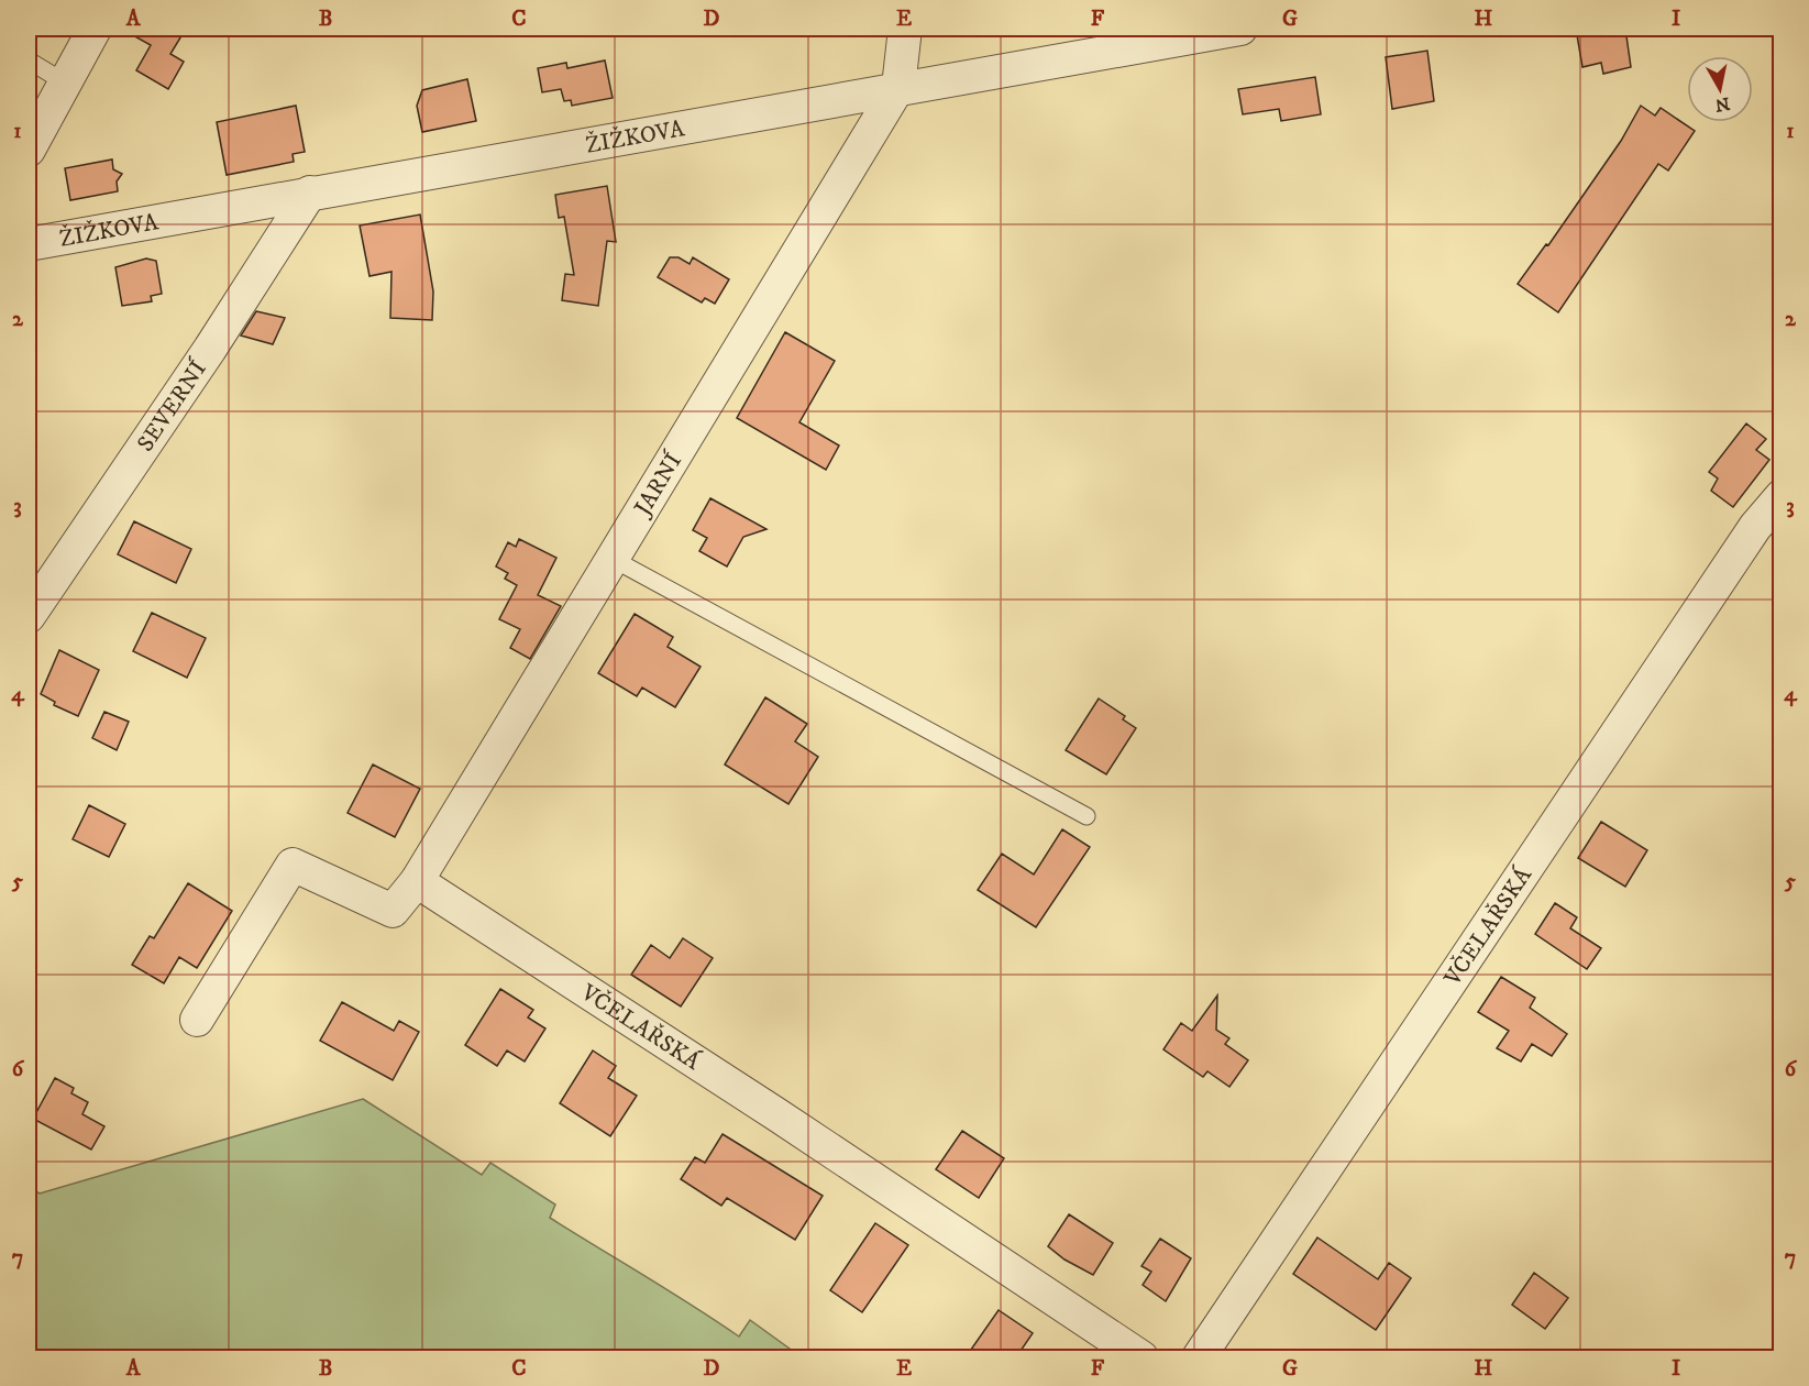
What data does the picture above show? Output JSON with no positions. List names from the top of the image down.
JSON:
{
  "streets": {
    "street": [
      "ŽIŽKOVA",
      "SEVERNÍ",
      "JARNÍ",
      "VČELAŘSKÁ"
    ]
  },
  "crossings": [
    ["ŽIŽKOVA", "SEVERNÍ"],
    ["ŽIŽKOVA", "JARNÍ"],
    ["JARNÍ", "VČELAŘSKÁ"]
  ],
  "north": "bottom",
  "grid": {
    "columns": [
      "A",
      "B",
      "C",
      "D",
      "E",
      "F",
      "G",
      "H",
      "I"
    ],
    "rows": [
      "1",
      "2",
      "3",
      "4",
      "5",
      "6",
      "7"
    ]
  }
}
